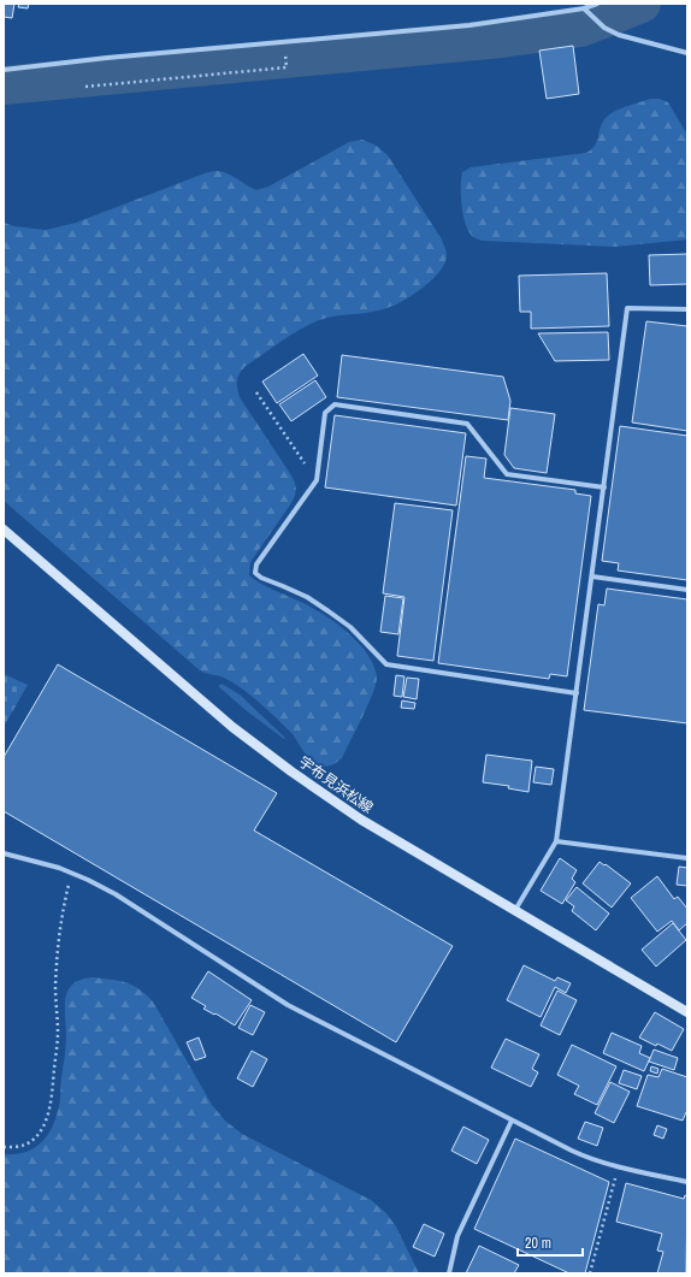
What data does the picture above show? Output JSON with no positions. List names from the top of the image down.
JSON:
{
  "streets": {
    "main road": ["宇布見浜松線"]
  },
  "scale_bar": "20 m"
}
